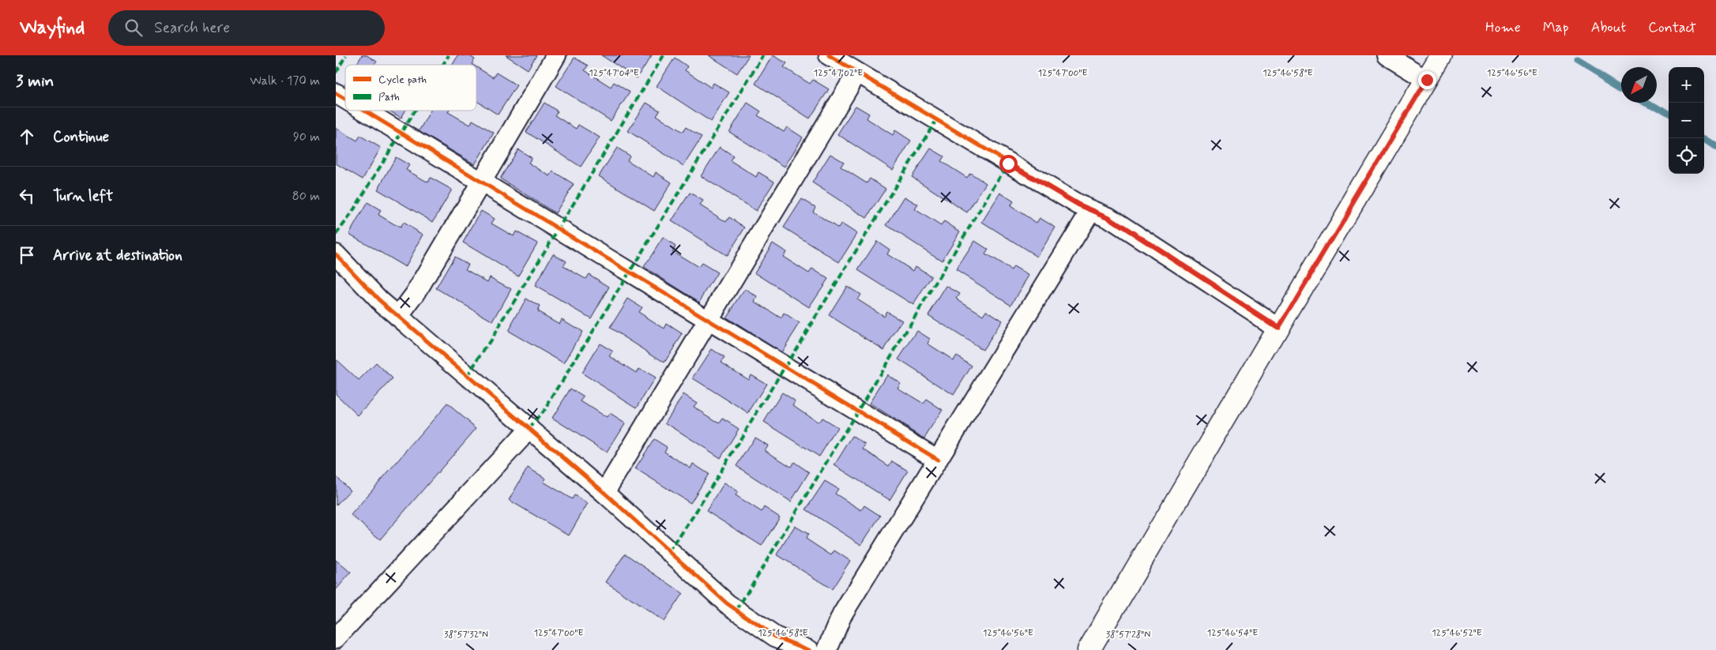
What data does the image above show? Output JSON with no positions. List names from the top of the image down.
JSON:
{
  "legend": ["Cycle path", "Path"],
  "north": "bottom left",
  "page": {
    "header": "Wayfind",
    "search": "Search here",
    "nav": [
      "Home",
      "Map",
      "About",
      "Contact"
    ],
    "heading": ["3 min", "Walk · 170 m"],
    "map_buttons": ["+", "−"],
    "list": [
      ["Continue", "90 m"],
      ["Turn left", "80 m"],
      "Arrive at destination"
    ]
  },
  "coordinates": [
    "125°47'04\"E",
    "125°47'02\"E",
    "125°47'00\"E",
    "125°46'58\"E",
    "125°46'56\"E",
    "125°46'54\"E",
    "125°46'52\"E",
    "38°57'32\"N",
    "38°57'28\"N"
  ]
}
